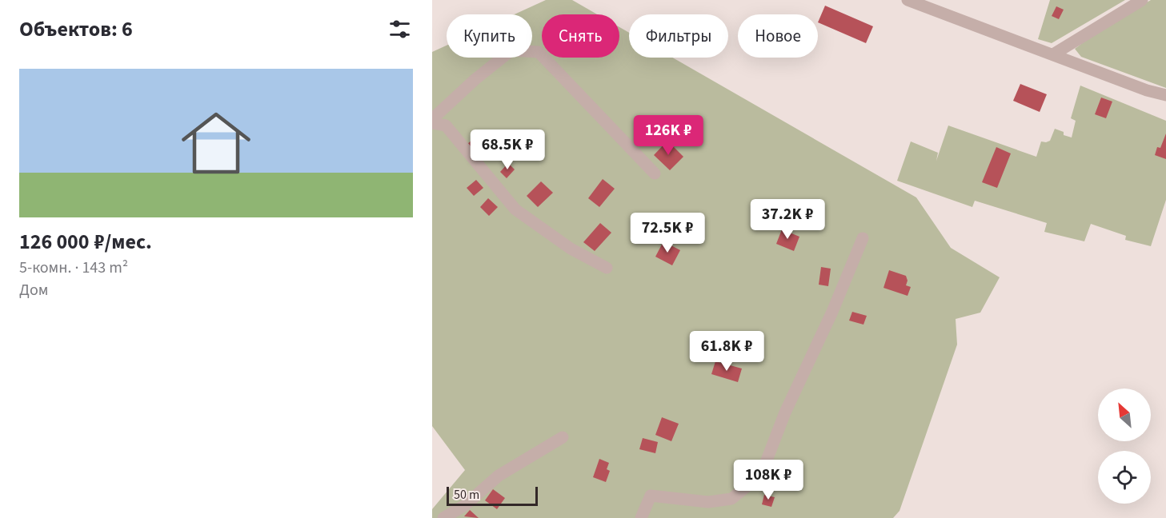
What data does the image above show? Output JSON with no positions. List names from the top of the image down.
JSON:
{
  "scale_bar": "50 m",
  "north": "top left",
  "page": {
    "heading": "Объектов: 6",
    "chip": [
      "Купить",
      "Снять",
      "Фильтры",
      "Новое"
    ],
    "list": [
      {
        "name": "126 000 ₽/мес.",
        "note": "5-комн. · 143 m² · Дом"
      }
    ],
    "price": [
      "126K ₽",
      "68.5K ₽",
      "37.2K ₽",
      "72.5K ₽",
      "61.8K ₽",
      "108K ₽"
    ],
    "scale": "50 m"
  }
}
